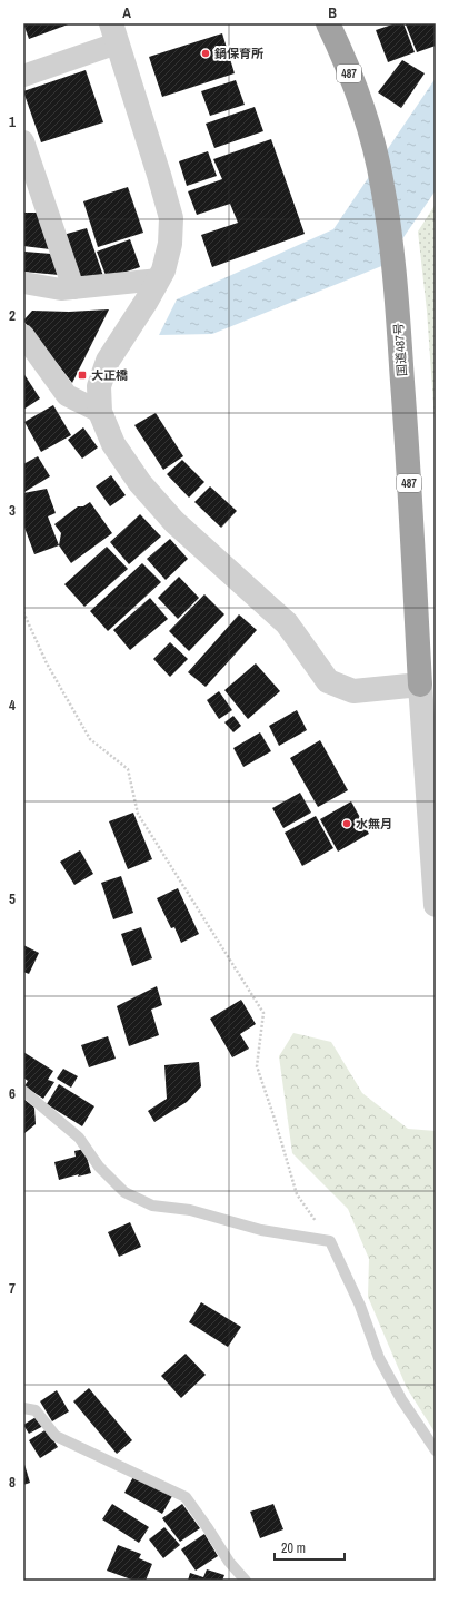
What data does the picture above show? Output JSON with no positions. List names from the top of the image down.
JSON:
{
  "streets": {
    "highway": ["487", "国道487号"]
  },
  "places": {
    "other": ["鍋保育所", "水無月"],
    "transit": ["大正橋"]
  },
  "scale_bar": "20 m",
  "grid": {
    "columns": ["A", "B"],
    "rows": [
      "1",
      "2",
      "3",
      "4",
      "5",
      "6",
      "7",
      "8"
    ]
  }
}
